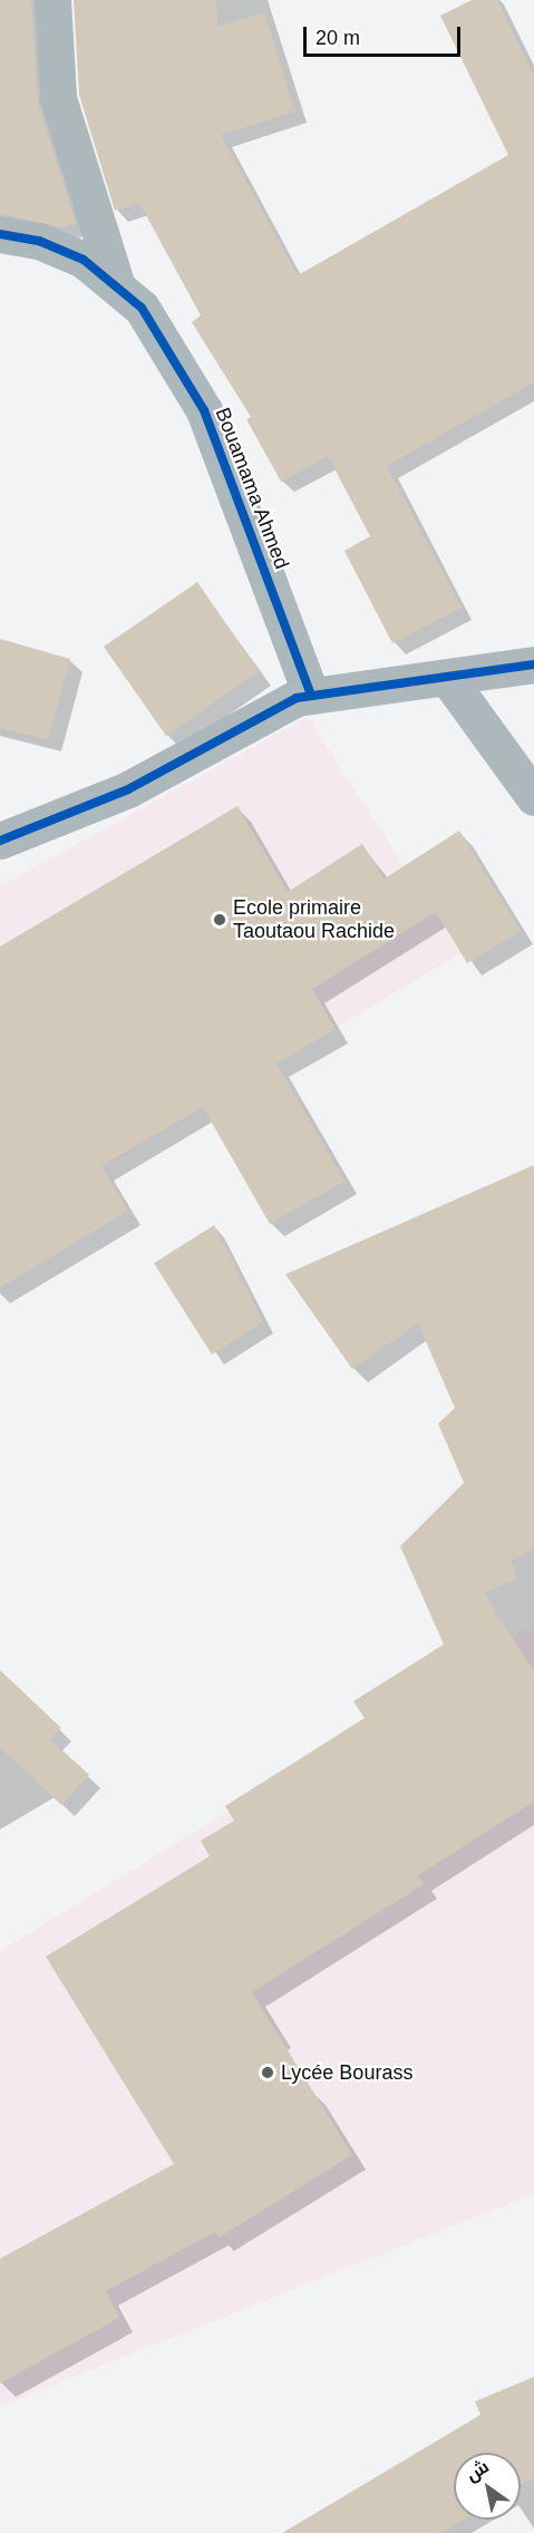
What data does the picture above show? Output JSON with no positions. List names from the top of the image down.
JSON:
{
  "streets": {
    "street": ["Bouamama Ahmed"]
  },
  "places": ["Ecole primaire Taoutaou Rachide", "Lycée Bourass"],
  "scale_bar": "20 m",
  "north": "top left"
}
